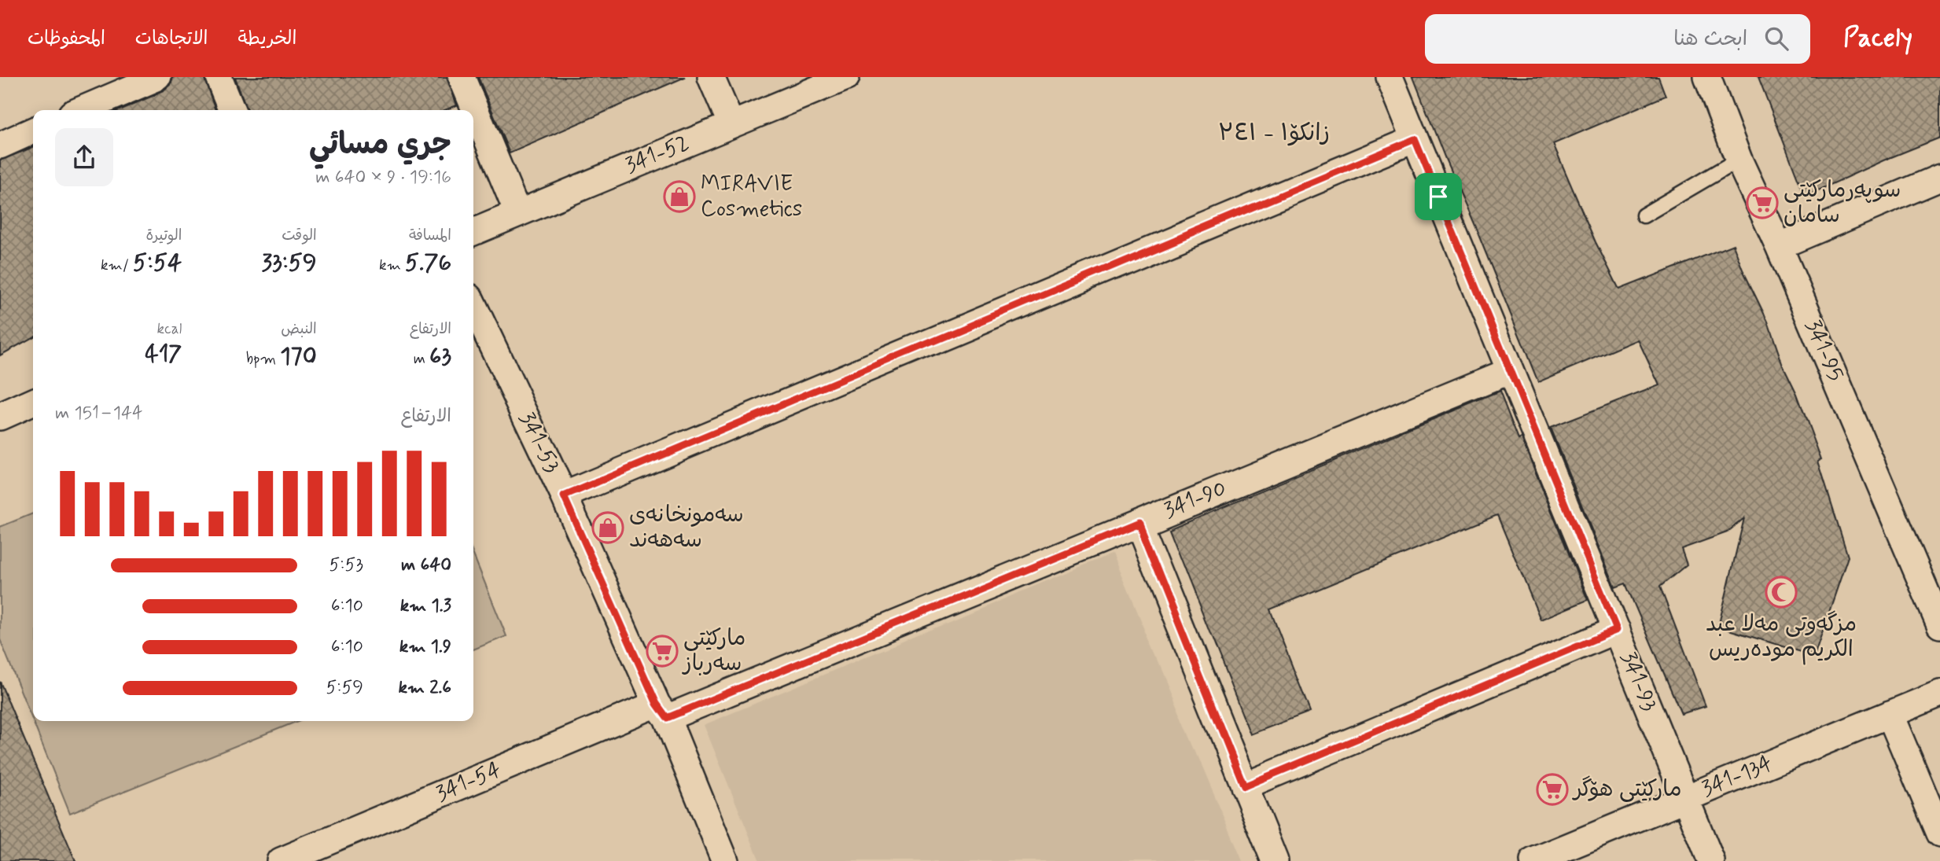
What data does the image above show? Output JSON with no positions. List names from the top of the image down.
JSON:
{
  "streets": {
    "street": [
      "341-52",
      "341-95",
      "341-53",
      "341-90",
      "341-93",
      "341-134",
      "341-54"
    ]
  },
  "crossings": [
    ["341-53", "341-90"],
    ["341-53", "341-54"],
    ["341-90", "341-93"],
    ["341-90", "341-54"],
    ["341-93", "341-134"]
  ],
  "districts": ["زانکۆ١ - ٣٤١"],
  "places": {
    "shop": ["MIRAVIE Cosmetics", "سەمونخانەی سەھەند"],
    "supermarket": ["سوپەرمارکێتی سامان", "مارکێتی سەرباز", "مارکێتی ھۆگر"],
    "mosque": ["مزگه‌وتی مه‌لا عبد الكريم موده‌ریس"]
  },
  "page": {
    "header": "Pacely",
    "search": "ابحث هنا",
    "nav": ["الخريطة", "الاتجاهات", "المحفوظات"],
    "heading": ["جري مسائي", "19:16 · 9 × 640 m"],
    "stats": [
      ["المسافة", "5.76 km"],
      ["الوقت", "33:59"],
      ["الوتيرة", "5:54 /km"],
      ["الارتفاع", "63 m"],
      ["النبض", "170 bpm"],
      ["kcal", "417"]
    ],
    "chart": ["الارتفاع", "144–151 m"],
    "list": [
      {
        "name": "640 m",
        "note": "5:53"
      },
      {
        "name": "1.3 km",
        "note": "6:10"
      },
      {
        "name": "1.9 km",
        "note": "6:10"
      },
      {
        "name": "2.6 km",
        "note": "5:59"
      }
    ]
  }
}
